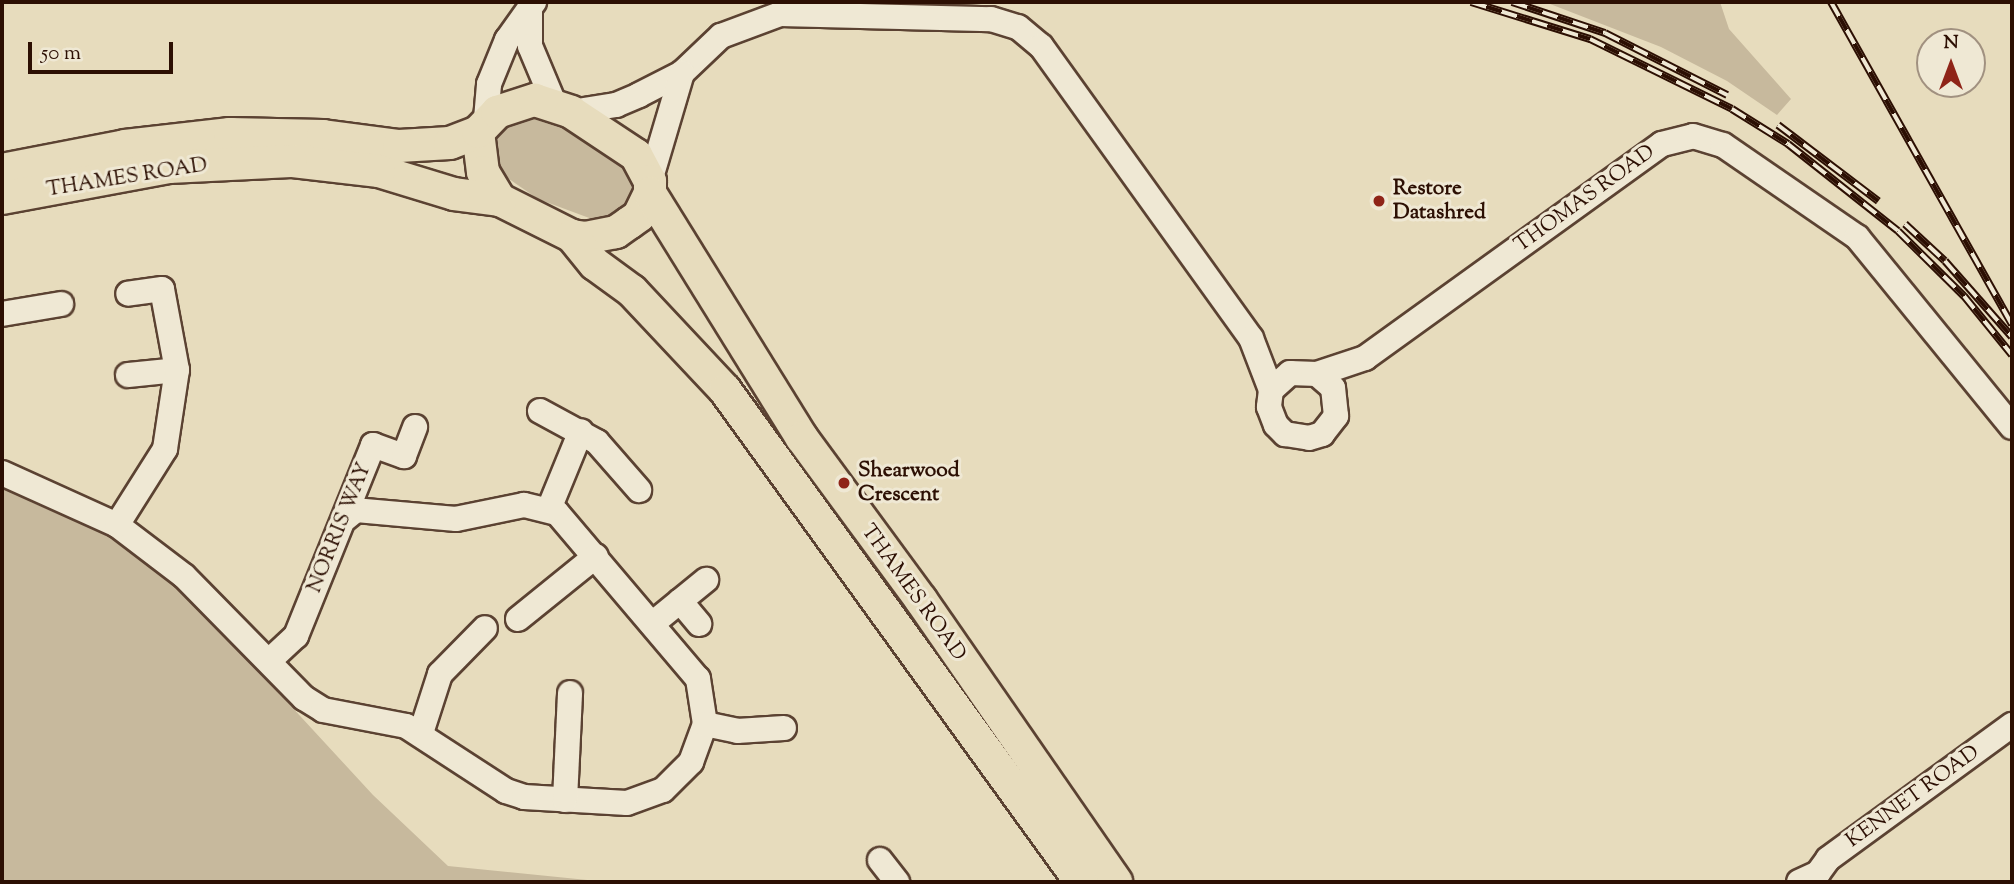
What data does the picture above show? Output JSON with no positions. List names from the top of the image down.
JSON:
{
  "streets": {
    "main road": ["THAMES ROAD"],
    "street": ["THOMAS ROAD", "NORRIS WAY", "KENNET ROAD"]
  },
  "crossings": [
    ["THAMES ROAD", "THOMAS ROAD"]
  ],
  "places": ["Restore Datashred", "Shearwood Crescent"],
  "scale_bar": "50 m",
  "north": "top"
}
